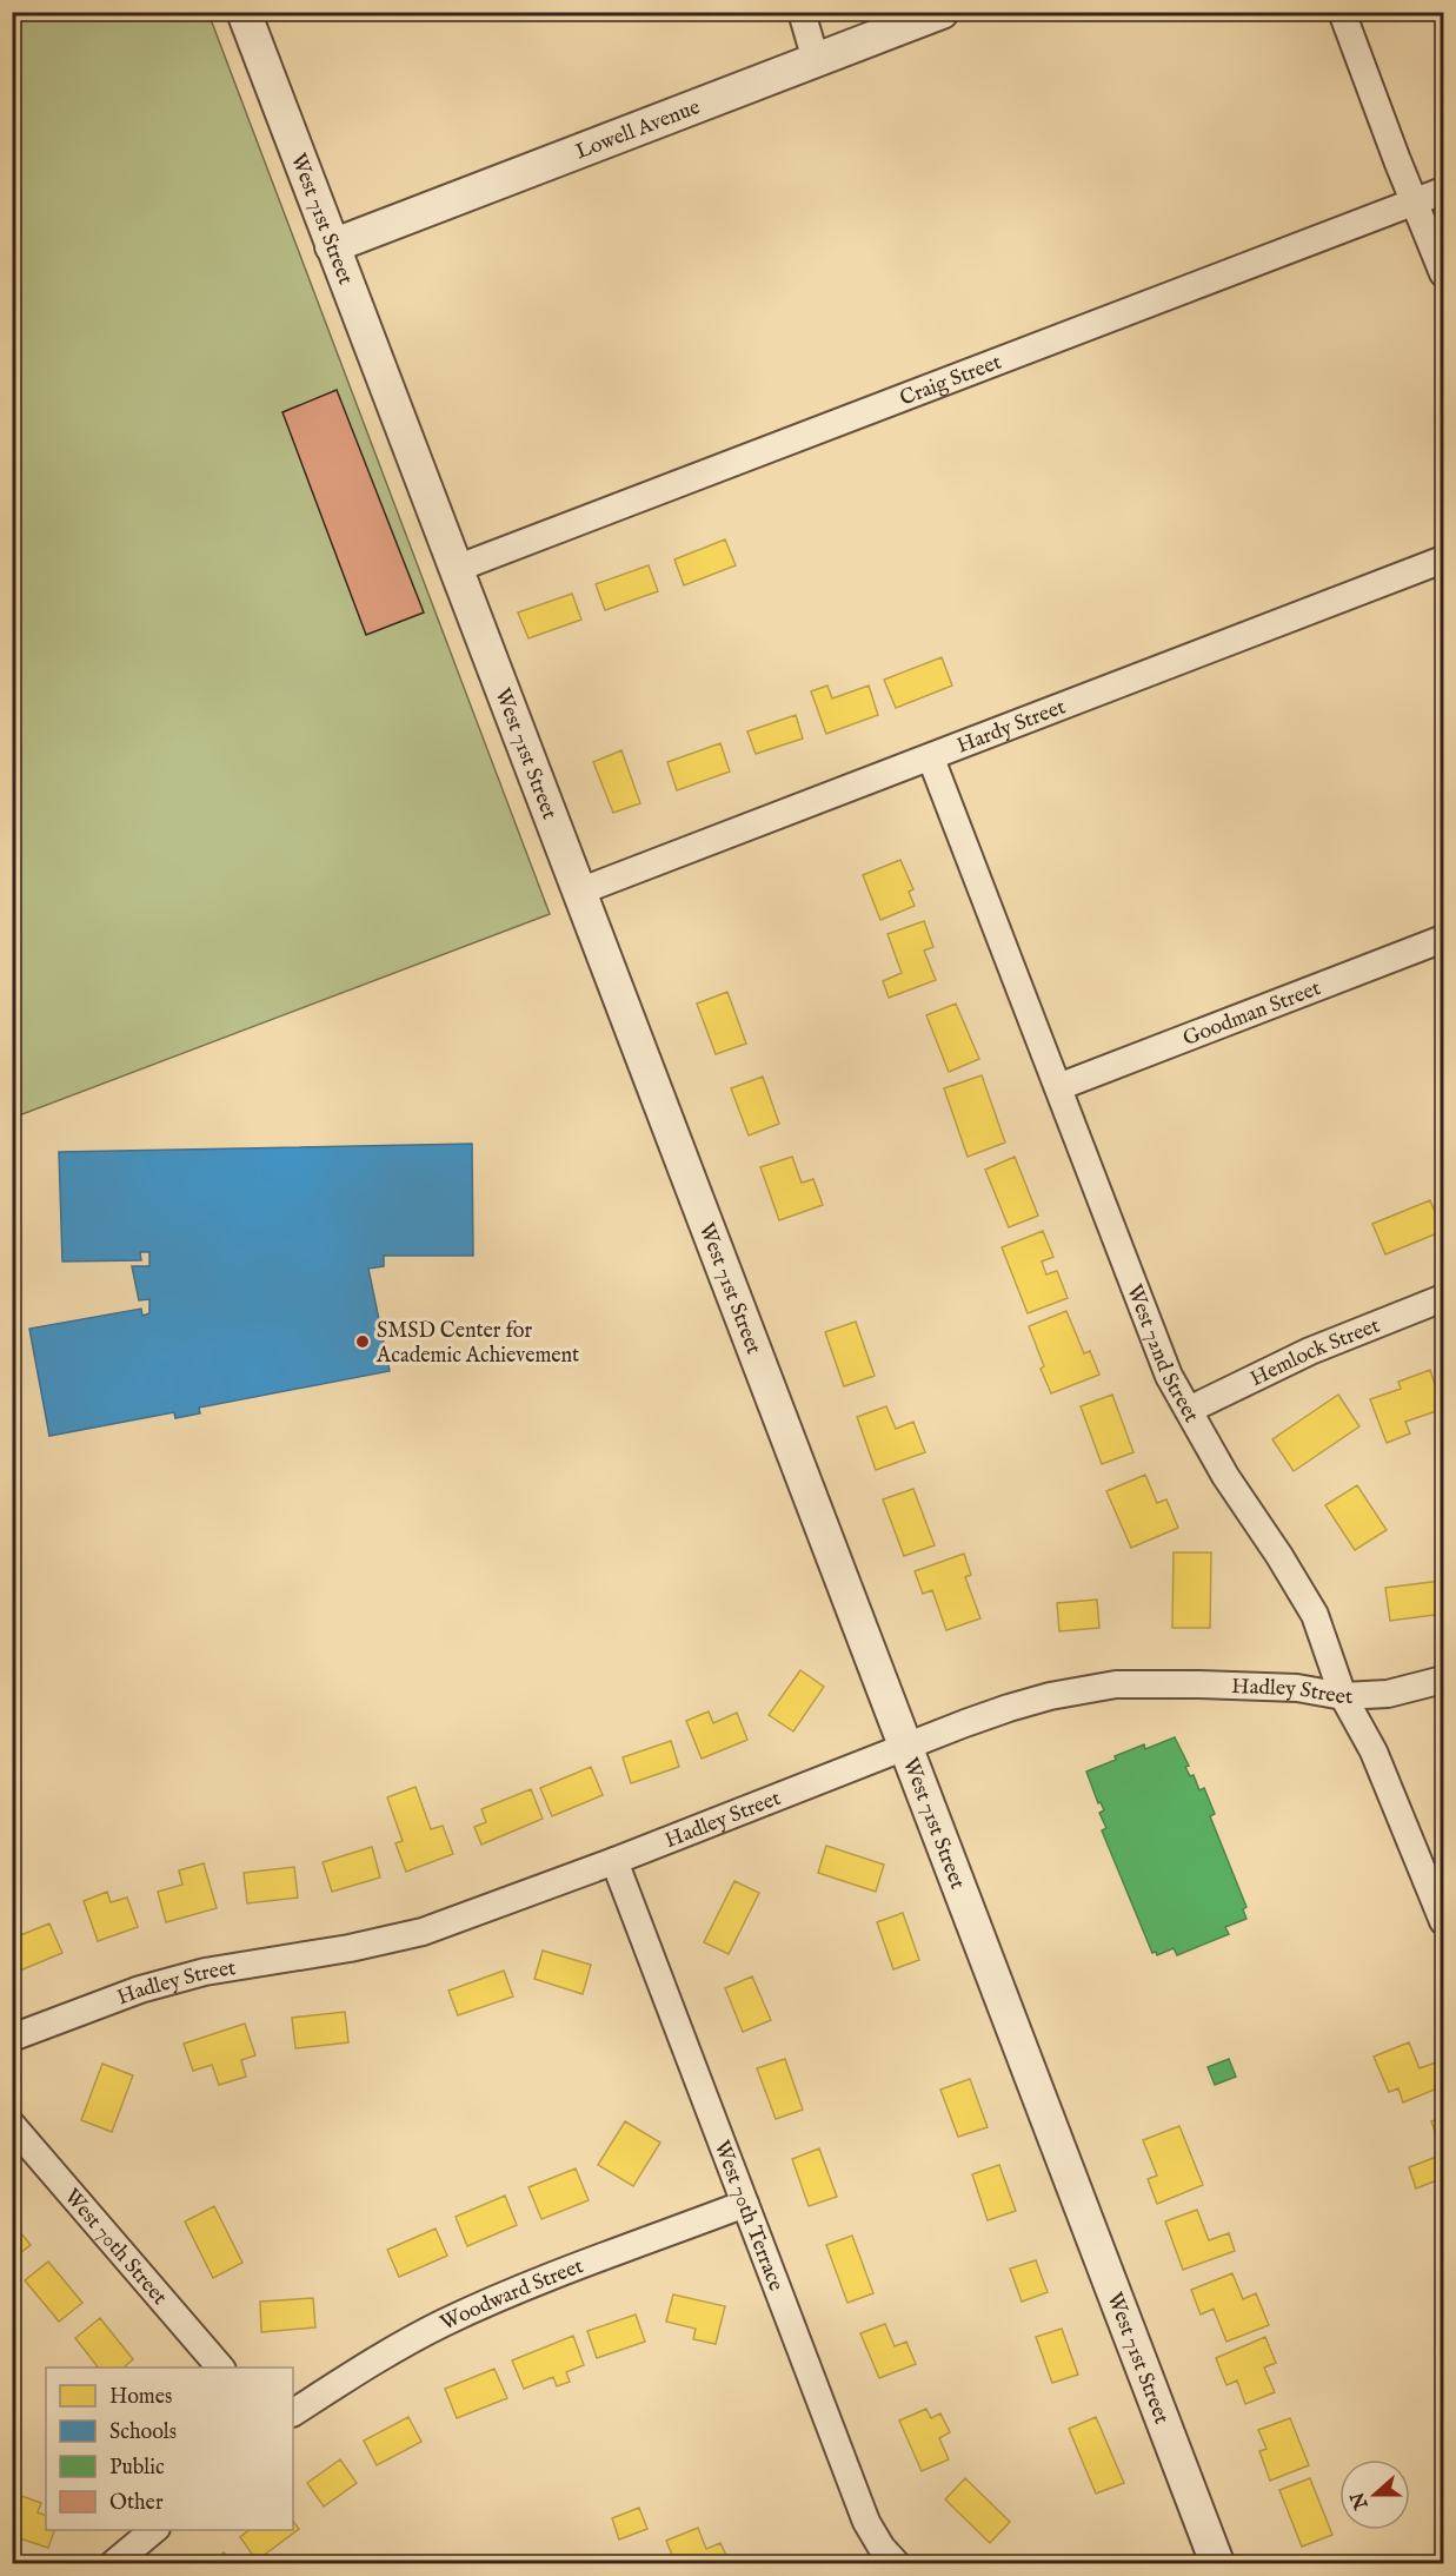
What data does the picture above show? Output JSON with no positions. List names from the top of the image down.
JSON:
{
  "streets": {
    "street": [
      "Lowell Avenue",
      "West 71st Street",
      "Craig Street",
      "Hardy Street",
      "Goodman Street",
      "West 72nd Street",
      "Hemlock Street",
      "Hadley Street",
      "West 70th Terrace",
      "West 70th Street",
      "Woodward Street"
    ]
  },
  "crossings": [
    ["Lowell Avenue", "West 71st Street"],
    ["West 71st Street", "Craig Street"],
    ["West 71st Street", "Hardy Street"],
    ["West 71st Street", "Hadley Street"],
    ["Hardy Street", "West 72nd Street"],
    ["Goodman Street", "West 72nd Street"],
    ["West 72nd Street", "Hemlock Street"],
    ["West 72nd Street", "Hadley Street"],
    ["Hadley Street", "West 70th Terrace"],
    ["West 70th Terrace", "Woodward Street"]
  ],
  "places": ["SMSD Center for Academic Achievement"],
  "legend": [
    "Homes",
    "Schools",
    "Public",
    "Other"
  ],
  "north": "left"
}
